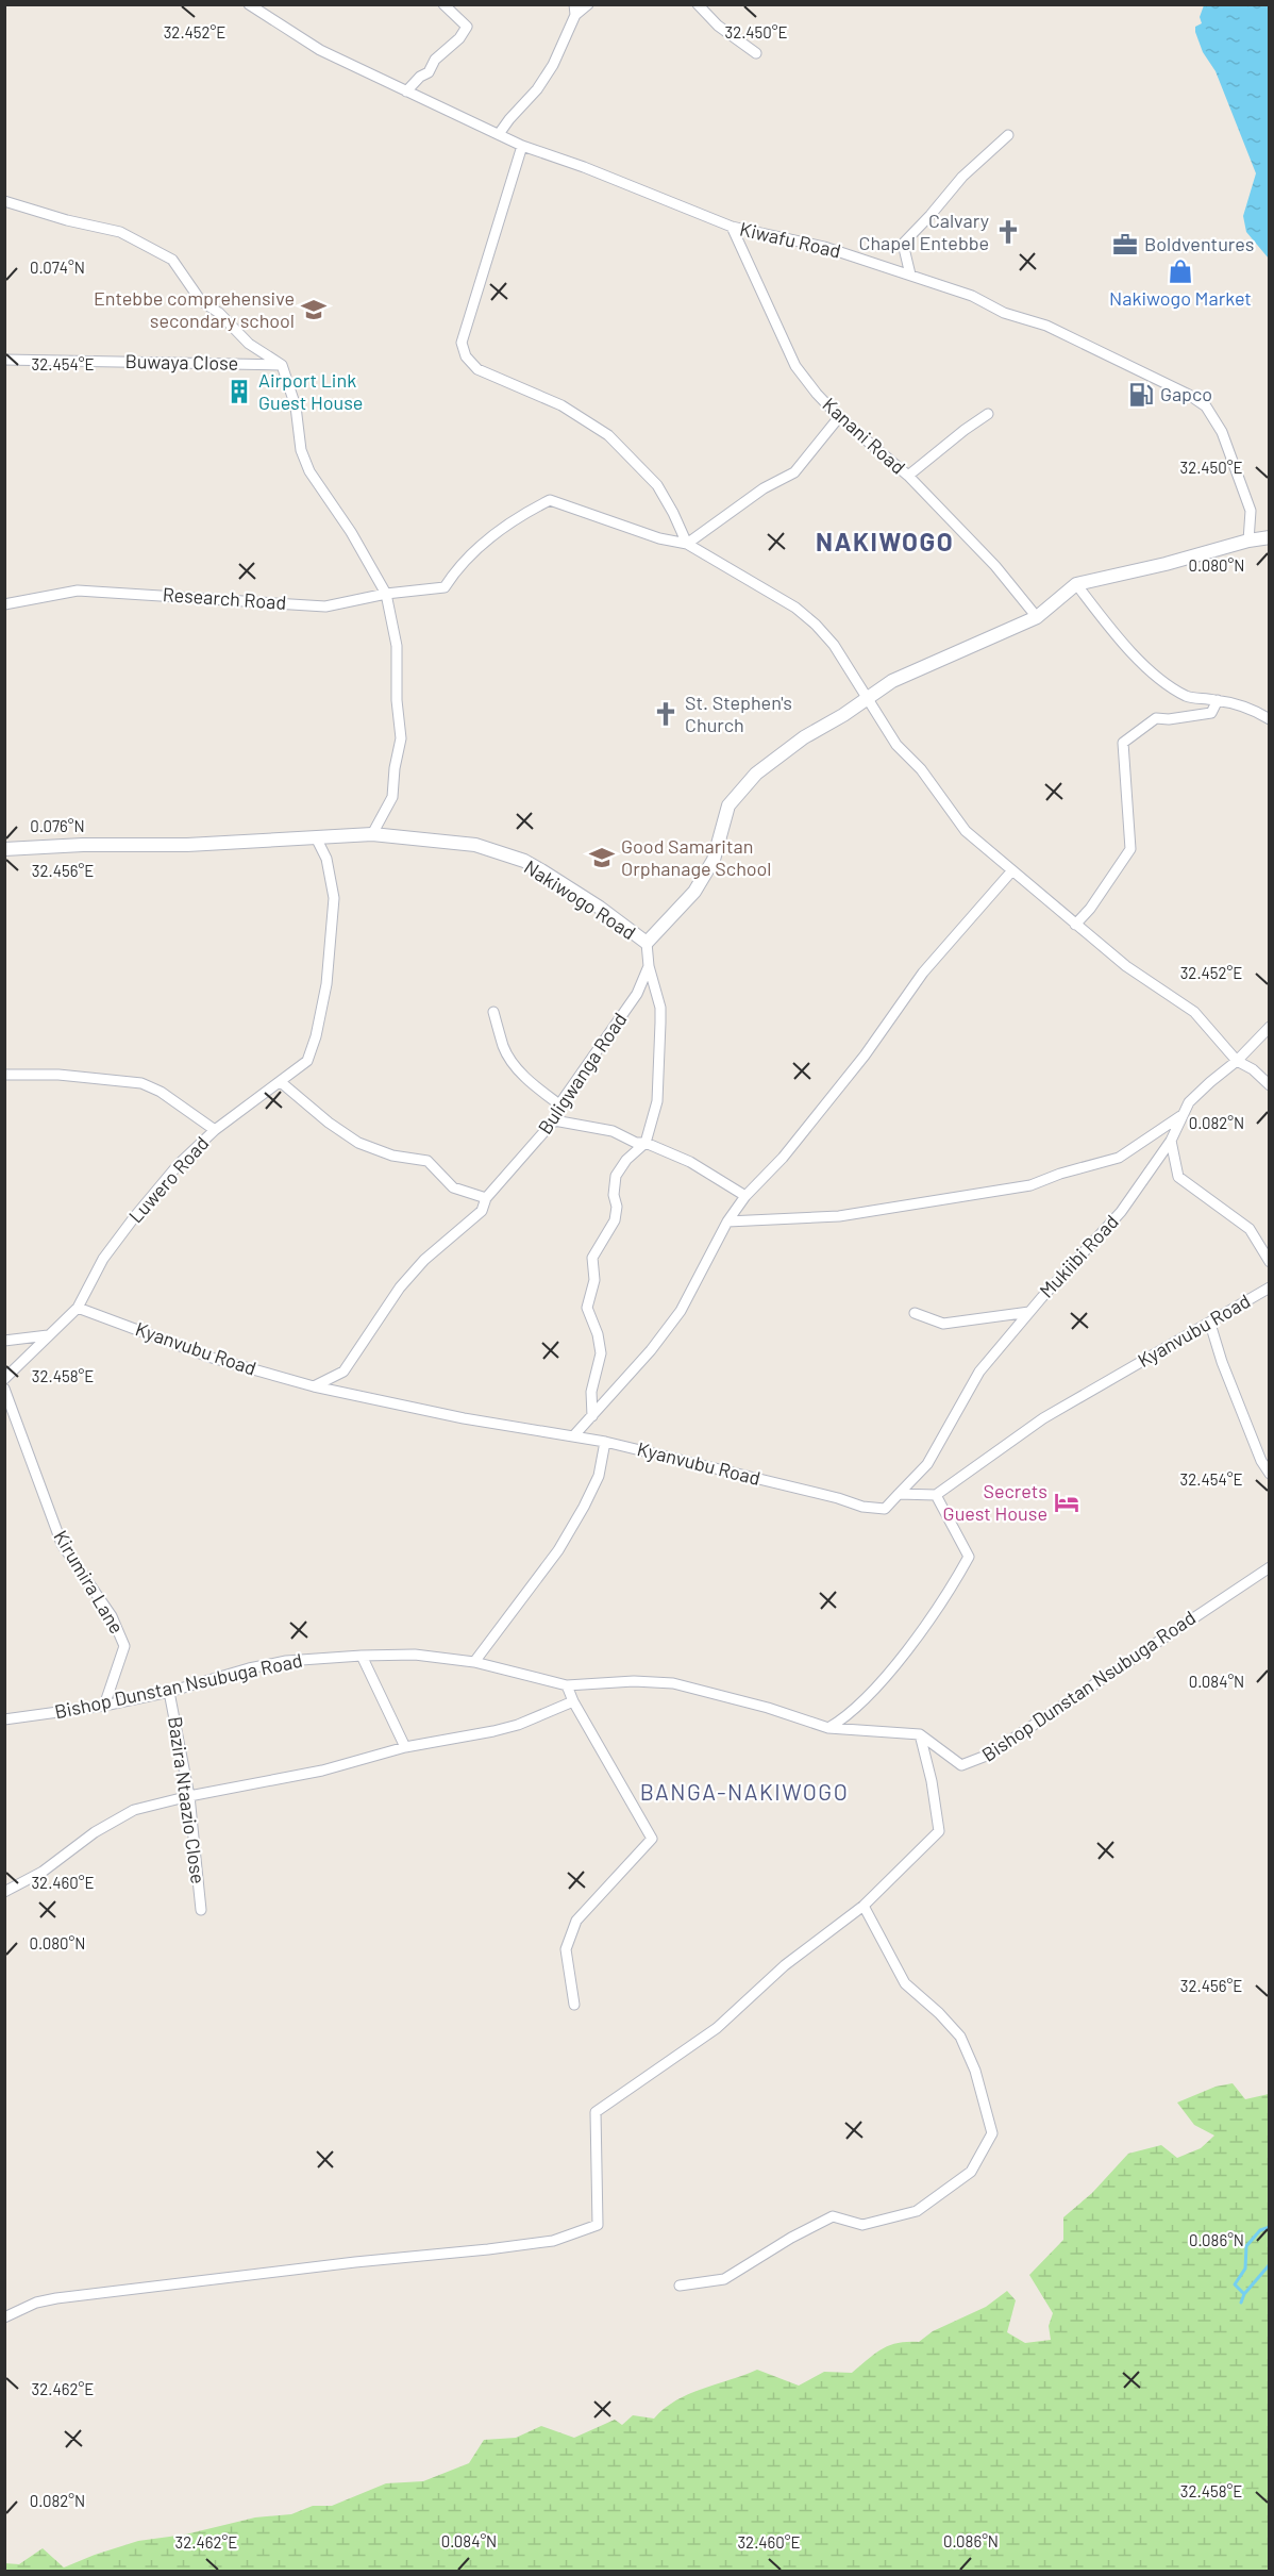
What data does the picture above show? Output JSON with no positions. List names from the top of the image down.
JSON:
{
  "streets": {
    "street": [
      "Kiwafu Road",
      "Buwaya Close",
      "Kanani Road",
      "Research Road",
      "Nakiwogo Road",
      "Buligwanga Road",
      "Luwero Road",
      "Mukiibi Road",
      "Kyanvubu Road",
      "Kirumira Lane",
      "Bishop Dunstan Nsubuga Road",
      "Bazira Ntaazio Close"
    ]
  },
  "crossings": [
    ["Kiwafu Road", "Kanani Road"],
    ["Kiwafu Road", "Nakiwogo Road"],
    ["Kanani Road", "Nakiwogo Road"],
    ["Nakiwogo Road", "Buligwanga Road"],
    ["Nakiwogo Road", "Luwero Road"],
    ["Buligwanga Road", "Kyanvubu Road"],
    ["Luwero Road", "Kyanvubu Road"],
    ["Mukiibi Road", "Kyanvubu Road"],
    ["Kirumira Lane", "Bishop Dunstan Nsubuga Road"],
    ["Bishop Dunstan Nsubuga Road", "Bazira Ntaazio Close"]
  ],
  "districts": ["NAKIWOGO", "BANGA-NAKIWOGO"],
  "places": {
    "church": ["Calvary Chapel Entebbe", "St. Stephen's Church"],
    "office": ["Boldventures"],
    "shop": ["Nakiwogo Market"],
    "school or university": ["Entebbe comprehensive secondary school", "Good Samaritan Orphanage School"],
    "building": ["Airport Link Guest House"],
    "fuel station": ["Gapco"],
    "hotel": ["Secrets Guest House"]
  },
  "coordinates": [
    "32.450°E",
    "32.452°E",
    "0.074°N",
    "32.454°E",
    "0.080°N",
    "0.076°N",
    "32.456°E",
    "0.082°N",
    "32.458°E",
    "0.084°N",
    "32.460°E",
    "0.086°N",
    "32.462°E"
  ]
}
